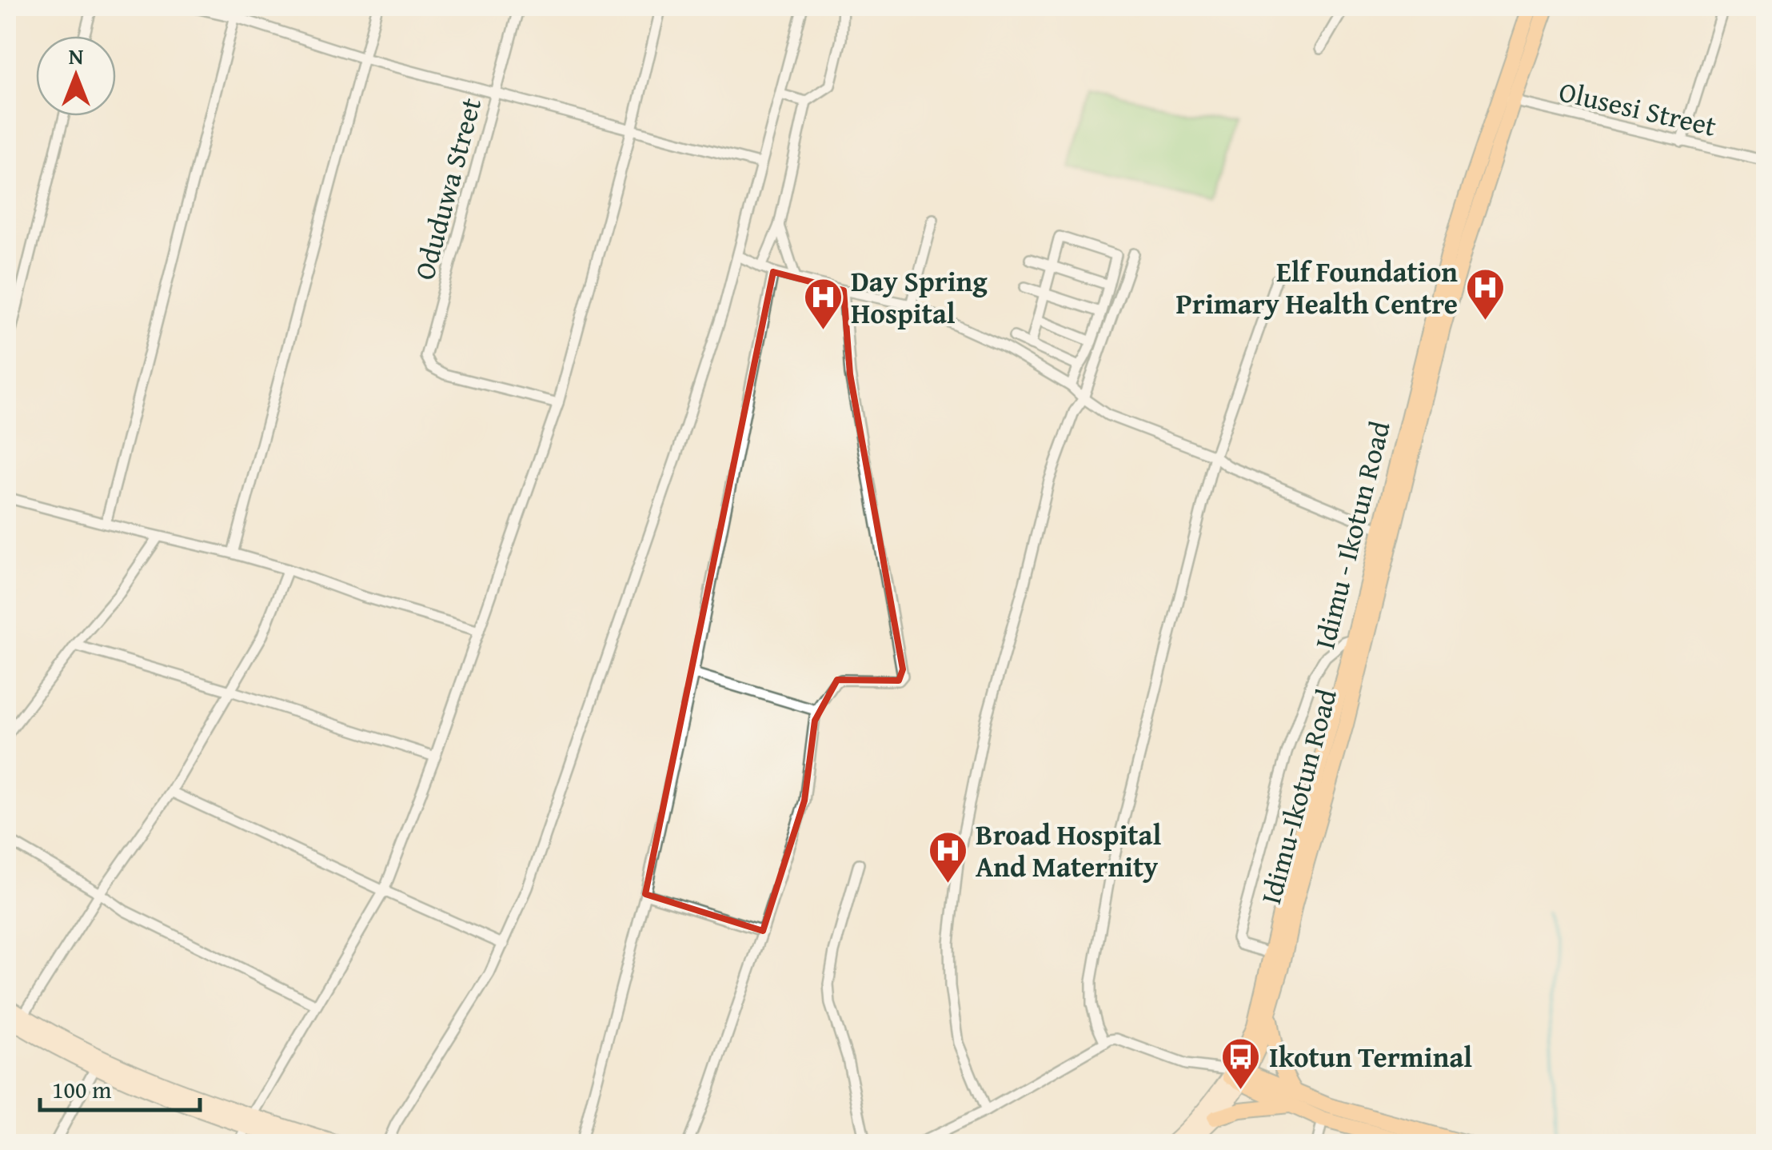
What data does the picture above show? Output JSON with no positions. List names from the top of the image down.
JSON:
{
  "streets": {
    "main road": ["Idimu - Ikotun Road", "Idimu-Ikotun Road"],
    "street": ["Olusesi Street", "Oduduwa Street"]
  },
  "crossings": [
    ["Olusesi Street", "Idimu-Ikotun Road"],
    ["Idimu - Ikotun Road", "Idimu-Ikotun Road"]
  ],
  "places": {
    "hospital": ["Elf Foundation Primary Health Centre", "Day Spring Hospital", "Broad Hospital And Maternity"],
    "bus stop": ["Ikotun Terminal"]
  },
  "scale_bar": "100 m",
  "north": "top"
}
